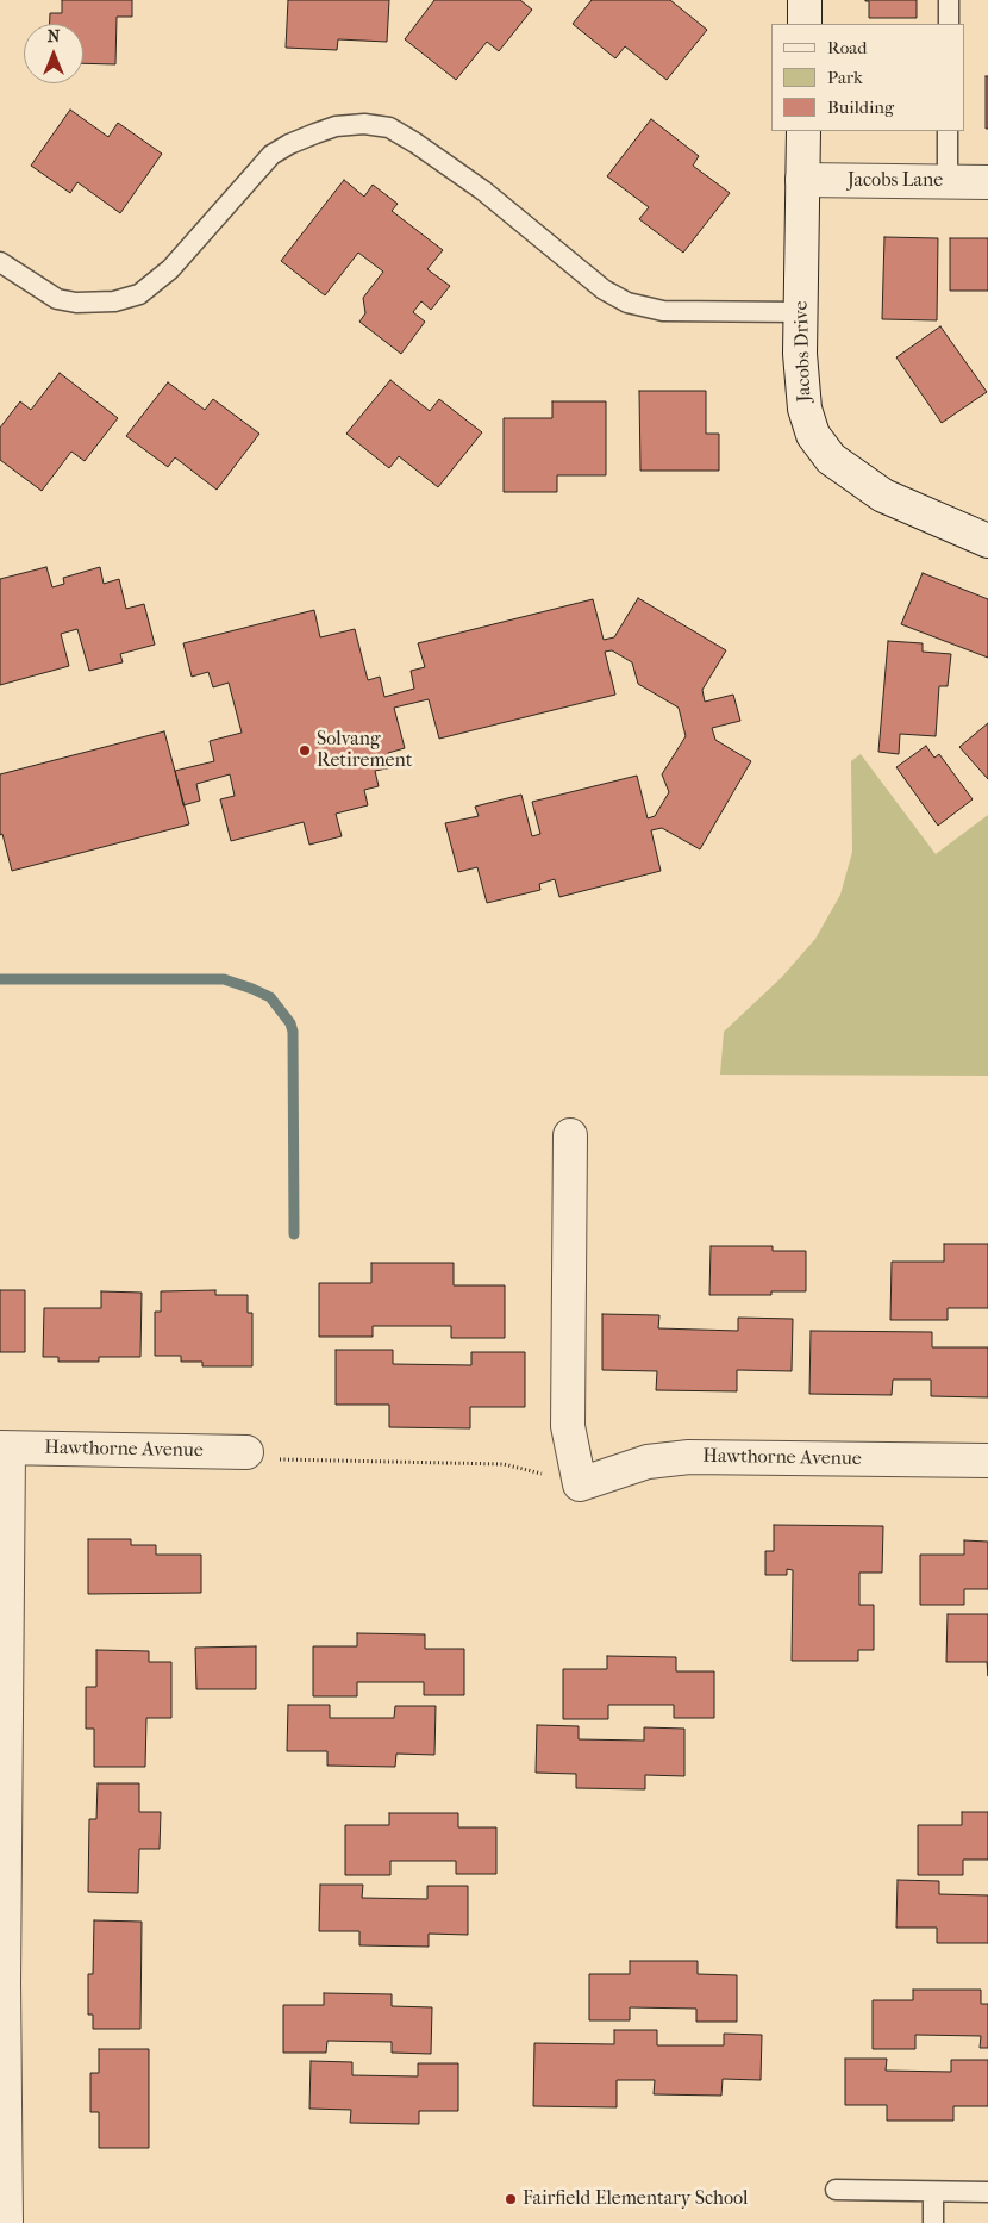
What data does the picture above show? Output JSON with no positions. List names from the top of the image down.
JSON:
{
  "streets": {
    "street": ["Jacobs Lane", "Jacobs Drive", "Hawthorne Avenue"]
  },
  "crossings": [
    ["Jacobs Lane", "Jacobs Drive"]
  ],
  "places": ["Solvang Retirement", "Fairfield Elementary School"],
  "legend": ["Road", "Park", "Building"],
  "north": "top"
}
